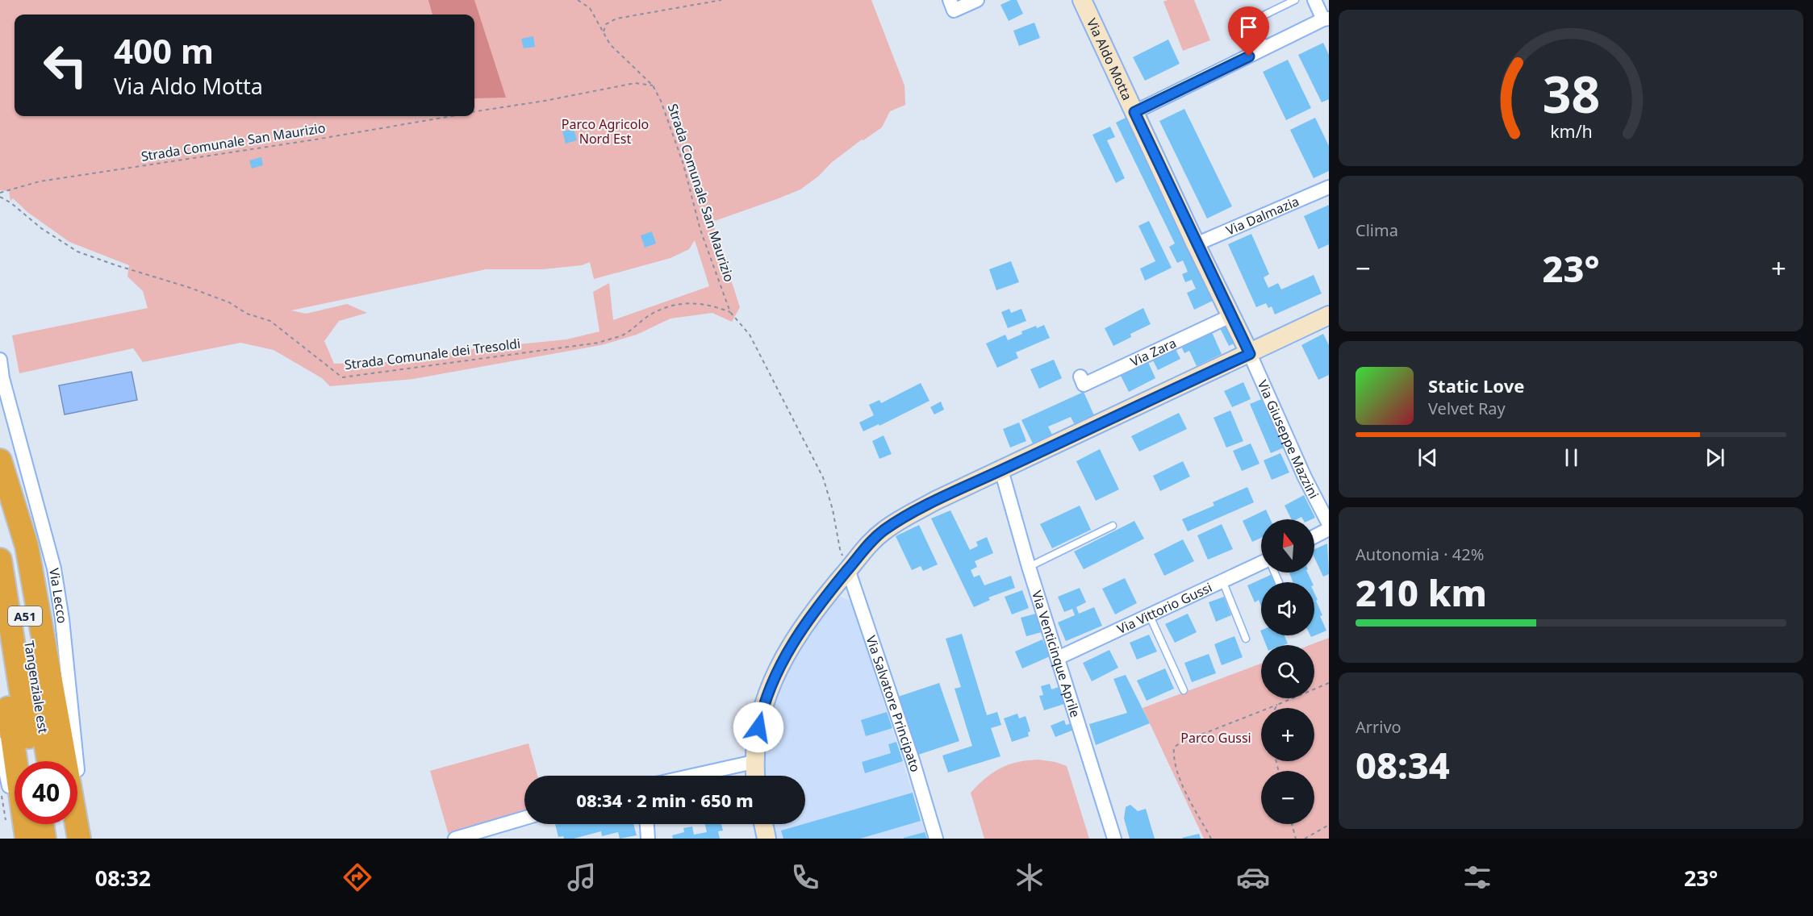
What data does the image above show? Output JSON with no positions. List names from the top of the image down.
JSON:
{
  "streets": {
    "highway": ["A51", "Tangenziale est"],
    "street": [
      "Via Aldo Motta",
      "Via Dalmazia",
      "Via Zara",
      "Via Giuseppe Mazzini",
      "Via Lecco",
      "Via Vittorio Gussi",
      "Via Venticinque Aprile",
      "Via Salvatore Principato"
    ],
    "path": ["Strada Comunale San Maurizio", "Strada Comunale dei Tresoldi"]
  },
  "crossings": [
    ["Via Aldo Motta", "Via Dalmazia"],
    ["Via Aldo Motta", "Via Zara"],
    ["Via Aldo Motta", "Via Giuseppe Mazzini"],
    ["Strada Comunale San Maurizio", "Strada Comunale dei Tresoldi"],
    ["Strada Comunale San Maurizio", "Via Salvatore Principato"],
    ["Via Vittorio Gussi", "Via Venticinque Aprile"]
  ],
  "parks": ["Parco Agricolo Nord Est", "Parco Gussi"],
  "north": "top",
  "page": {
    "turn": ["400 m", "Via Aldo Motta"],
    "tile": [
      "Clima",
      ["Autonomia · 42%", "210 km"],
      ["Arrivo", "08:34"]
    ],
    "heat": ["−", "23°", "+"],
    "song": ["Static Love", "Velvet Ray"],
    "map_buttons": ["+", "−"],
    "limit": "40",
    "trip": "08:34 · 2 min · 650 m",
    "tabs": ["08:32", "23°"],
    "gauge": ["38", "km/h"]
  }
}
